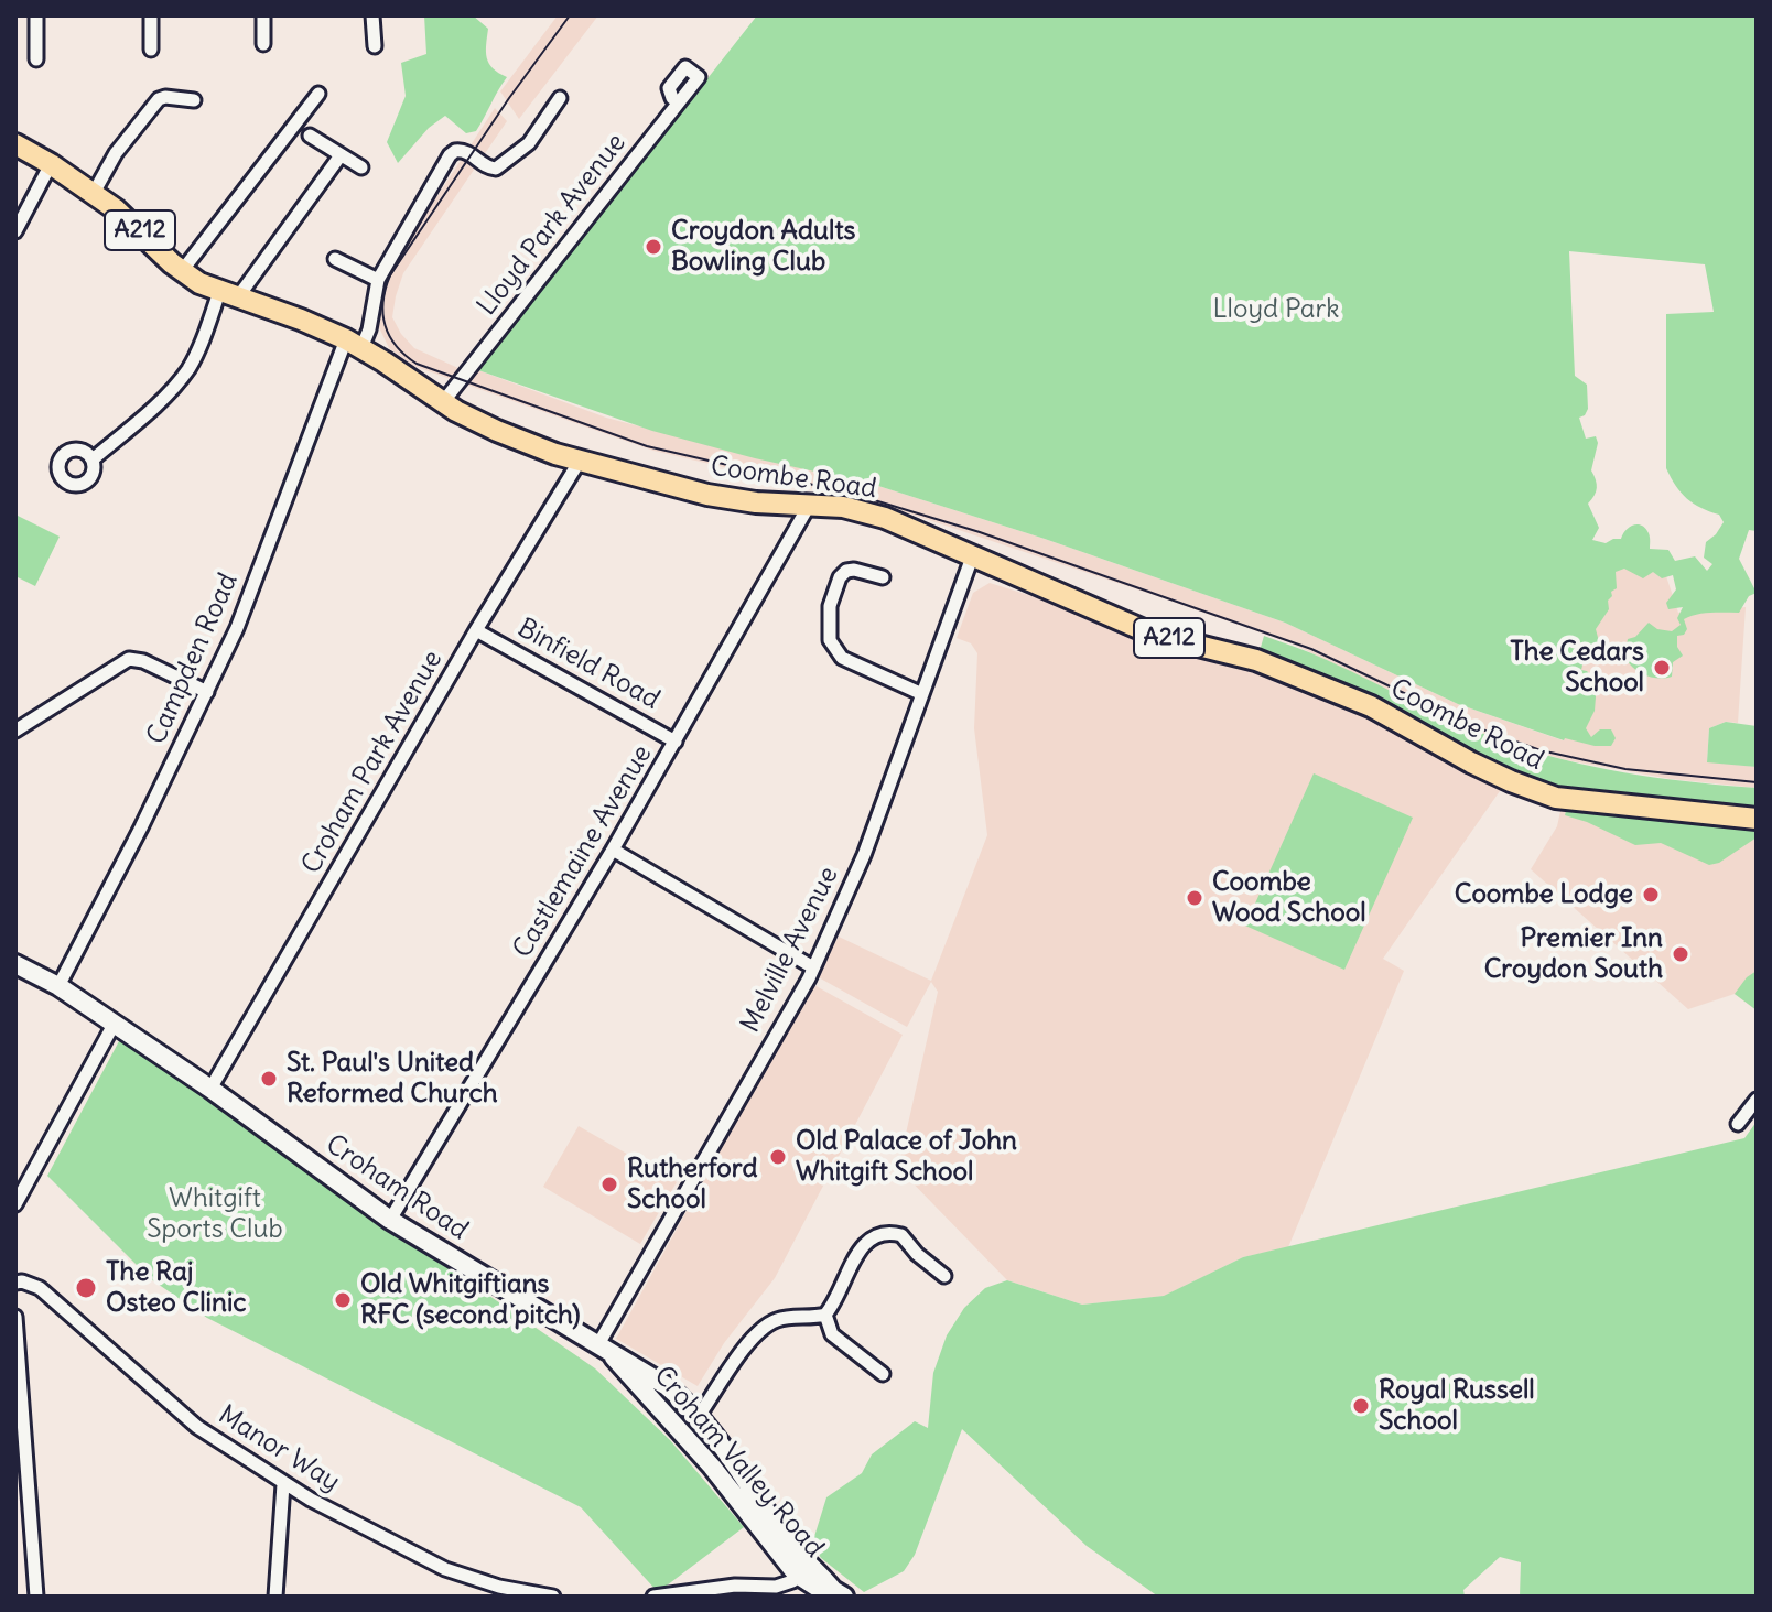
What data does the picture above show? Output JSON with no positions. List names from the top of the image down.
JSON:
{
  "streets": {
    "main road": ["A212", "Coombe Road"],
    "street": [
      "Lloyd Park Avenue",
      "Campden Road",
      "Binfield Road",
      "Croham Park Avenue",
      "Castlemaine Avenue",
      "Melville Avenue",
      "Croham Road",
      "Manor Way",
      "Croham Valley Road"
    ]
  },
  "crossings": [
    ["Lloyd Park Avenue", "Coombe Road"],
    ["Coombe Road", "Campden Road"],
    ["Coombe Road", "Croham Park Avenue"],
    ["Coombe Road", "Castlemaine Avenue"],
    ["Coombe Road", "Melville Avenue"],
    ["Campden Road", "Croham Road"],
    ["Binfield Road", "Croham Park Avenue"],
    ["Binfield Road", "Castlemaine Avenue"],
    ["Croham Park Avenue", "Croham Road"],
    ["Castlemaine Avenue", "Croham Road"],
    ["Melville Avenue", "Croham Road"],
    ["Melville Avenue", "Croham Valley Road"],
    ["Croham Road", "Croham Valley Road"]
  ],
  "parks": ["Lloyd Park", "Whitgift Sports Club"],
  "places": [
    "Croydon Adults Bowling Club",
    "The Cedars School",
    "Coombe Lodge",
    "Coombe Wood School",
    "Premier Inn Croydon South",
    "St. Paul's United Reformed Church",
    "Old Palace of John Whitgift School",
    "Rutherford School",
    "The Raj Osteo Clinic",
    "Old Whitgiftians RFC (second pitch)",
    "Royal Russell School"
  ]
}
